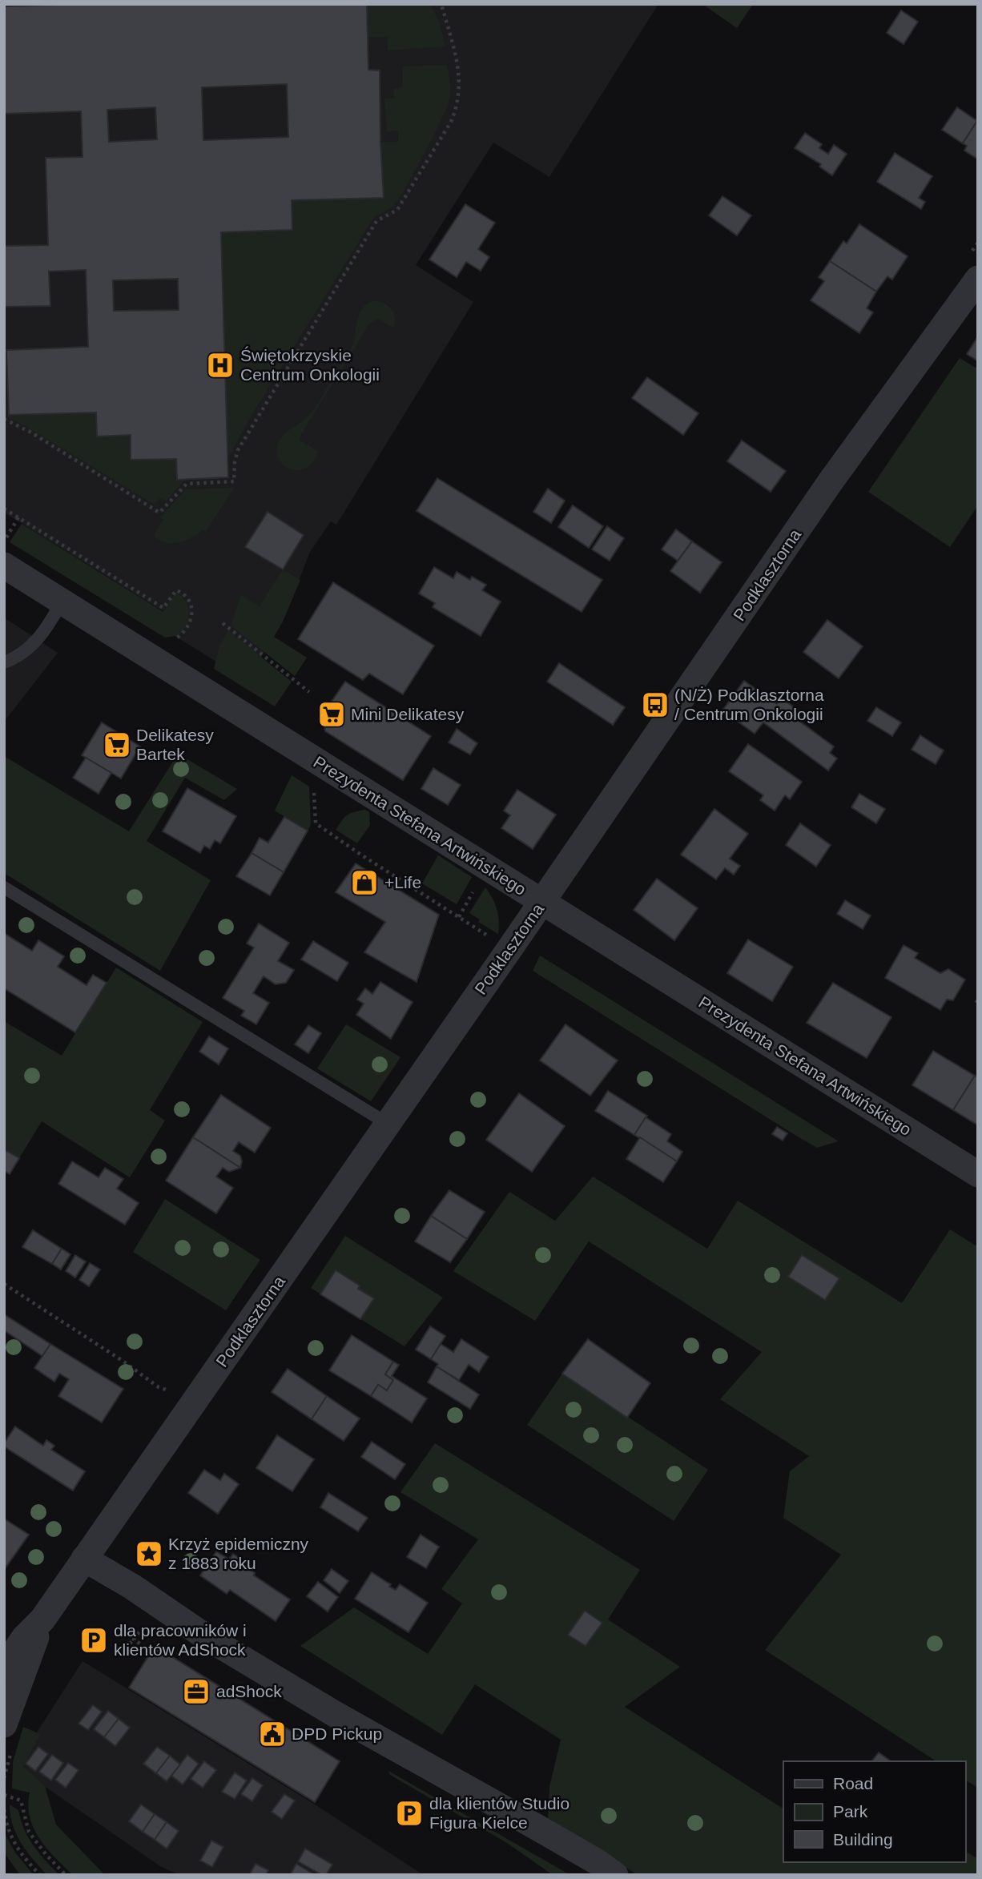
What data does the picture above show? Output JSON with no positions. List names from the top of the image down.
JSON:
{
  "streets": {
    "street": ["Podklasztorna", "Prezydenta Stefana Artwińskiego"]
  },
  "crossings": [
    ["Podklasztorna", "Prezydenta Stefana Artwińskiego"]
  ],
  "places": {
    "hospital": ["Świętokrzyskie Centrum Onkologii"],
    "bus stop": ["(N/Ż) Podklasztorna / Centrum Onkologii"],
    "supermarket": ["Mini Delikatesy", "Delikatesy Bartek"],
    "shop": ["+Life"],
    "place": ["Krzyż epidemiczny z 1883 roku"],
    "parking": ["dla pracowników i klientów AdShock", "dla klientów Studio Figura Kielce"],
    "office": ["adShock"],
    "public building": ["DPD Pickup"]
  },
  "legend": ["Road", "Park", "Building"]
}
